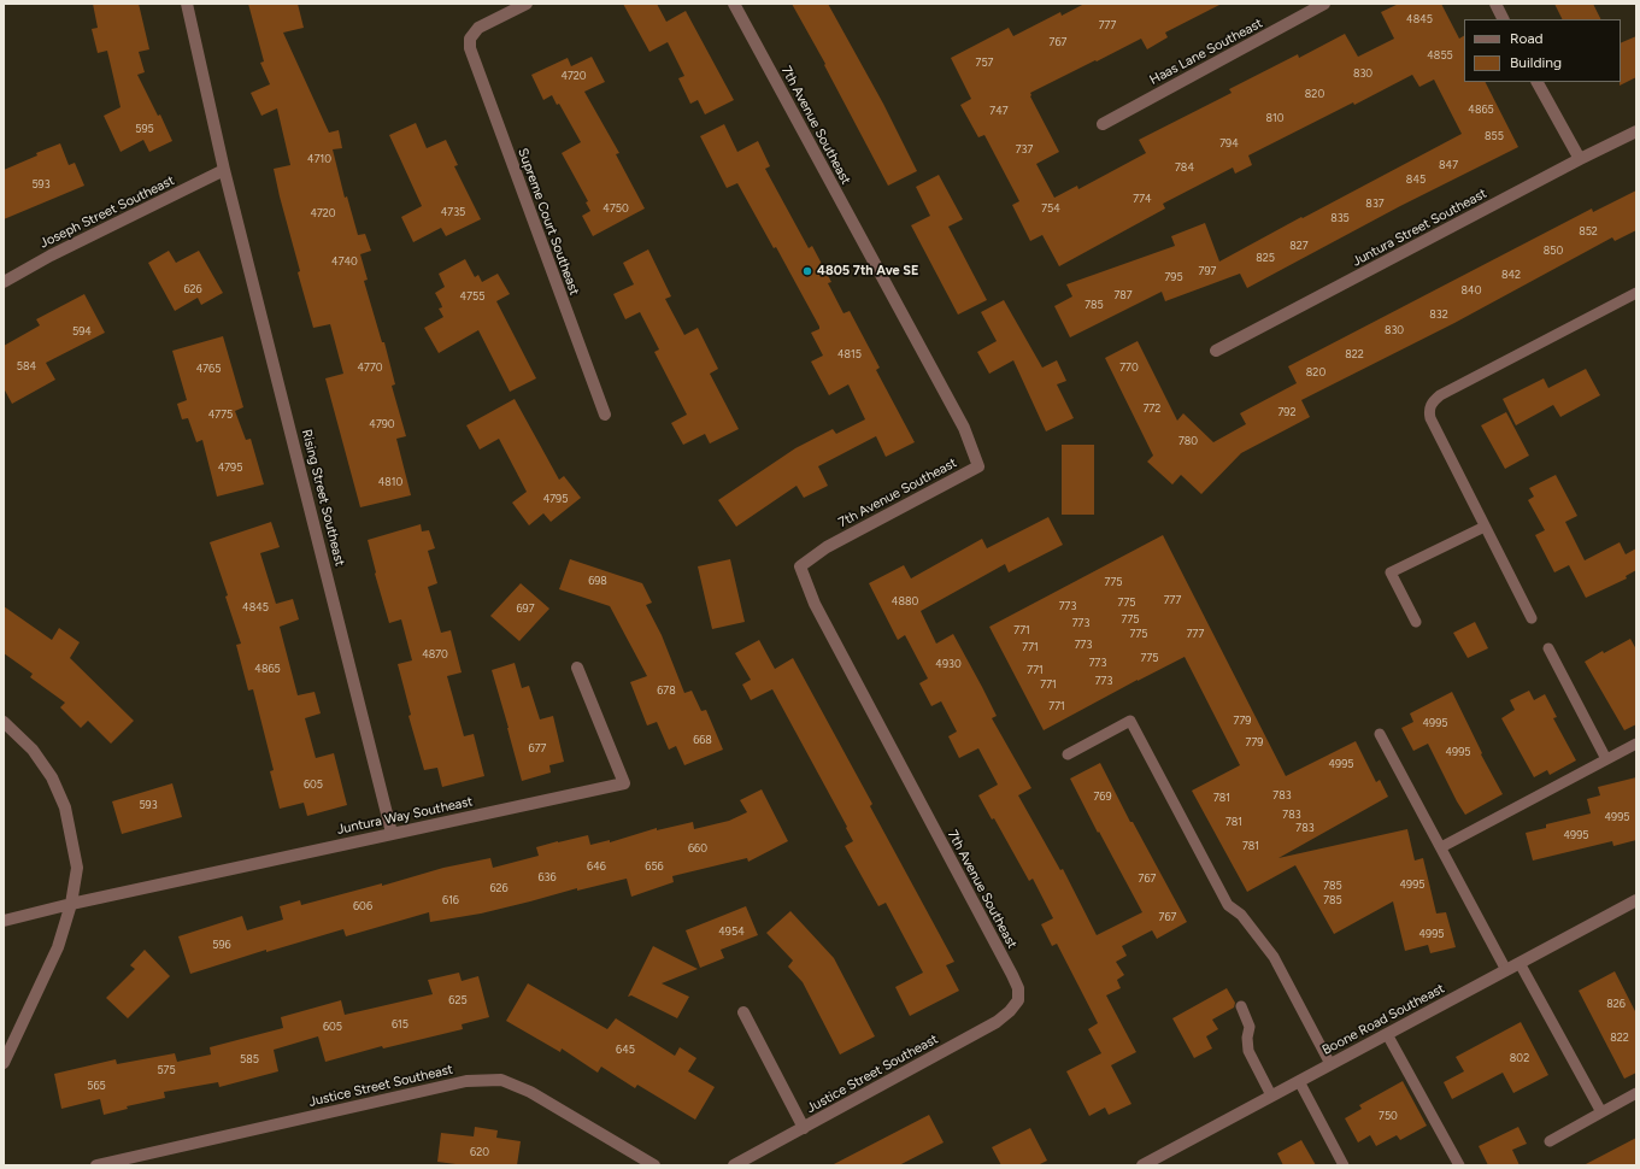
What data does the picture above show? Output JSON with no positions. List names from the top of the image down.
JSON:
{
  "streets": {
    "street": [
      "Haas Lane Southeast",
      "7th Avenue Southeast",
      "Joseph Street Southeast",
      "Supreme Court Southeast",
      "Juntura Street Southeast",
      "Rising Street Southeast",
      "Juntura Way Southeast",
      "Boone Road Southeast",
      "Justice Street Southeast"
    ]
  },
  "crossings": [
    ["7th Avenue Southeast", "Justice Street Southeast"],
    ["Joseph Street Southeast", "Rising Street Southeast"],
    ["Rising Street Southeast", "Juntura Way Southeast"]
  ],
  "places": ["4805 7th Ave SE"],
  "house_numbers": [
    "4845",
    "777",
    "767",
    "4855",
    "757",
    "830",
    "4720",
    "820",
    "4865",
    "747",
    "810",
    "595",
    "855",
    "794",
    "737",
    "4710",
    "847",
    "784",
    "845",
    "593",
    "774",
    "837",
    "4750",
    "754",
    "4735",
    "4720",
    "835",
    "852",
    "827",
    "850",
    "825",
    "4740",
    "797",
    "842",
    "795",
    "626",
    "840",
    "787",
    "4755",
    "785",
    "832",
    "830",
    "594",
    "4815",
    "822",
    "584",
    "4770",
    "770",
    "4765",
    "820",
    "772",
    "792",
    "4775",
    "4790",
    "780",
    "4795",
    "4810",
    "4795",
    "698",
    "775",
    "777",
    "4880",
    "775",
    "773",
    "4845",
    "697",
    "775",
    "773",
    "771",
    "775",
    "777",
    "773",
    "771",
    "4870",
    "775",
    "773",
    "4930",
    "4865",
    "771",
    "773",
    "771",
    "678",
    "771",
    "779",
    "4995",
    "668",
    "779",
    "677",
    "4995",
    "4995",
    "605",
    "783",
    "769",
    "781",
    "593",
    "783",
    "4995",
    "781",
    "783",
    "4995",
    "781",
    "660",
    "646",
    "656",
    "636",
    "767",
    "4995",
    "785",
    "626",
    "616",
    "785",
    "606",
    "767",
    "4954",
    "4995",
    "596",
    "625",
    "826",
    "615",
    "605",
    "822",
    "645",
    "802",
    "585",
    "575",
    "565",
    "750",
    "620"
  ],
  "legend": ["Road", "Building"]
}
